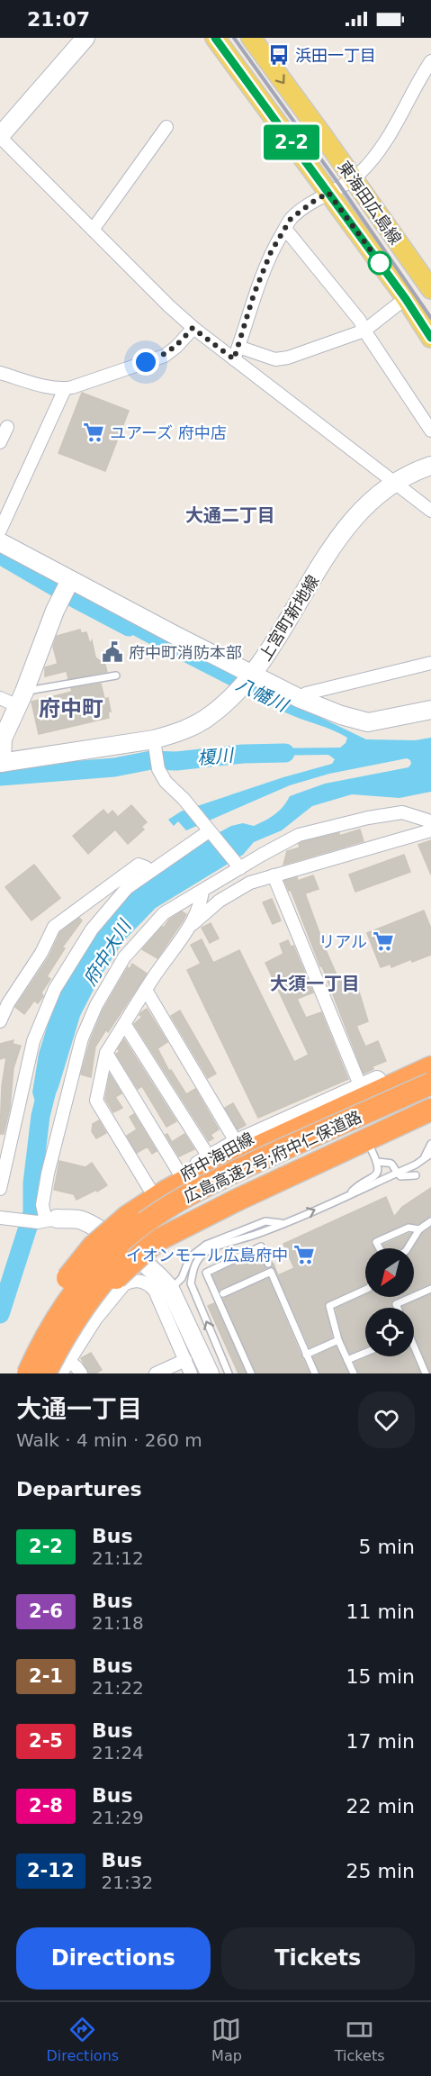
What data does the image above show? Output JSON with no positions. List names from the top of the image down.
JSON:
{
  "streets": {
    "highway": ["広島高速2号;府中仁保道路"],
    "main road": ["東海田広島線", "上宮町新地線", "府中海田線"]
  },
  "districts": ["大通二丁目", "府中町", "大須一丁目"],
  "water": ["八幡川", "榎川", "府中大川"],
  "places": {
    "bus stop": ["浜田一丁目"],
    "supermarket": ["ユアーズ 府中店", "リアル", "イオンモール広島府中"],
    "public building": ["府中町消防本部"]
  },
  "lines": ["bus line 2-2"],
  "north": "bottom left",
  "page": {
    "status": "21:07",
    "on_map": "2-2",
    "heading": [
      ["大通一丁目", "Walk · 4 min · 260 m"],
      "Departures"
    ],
    "list": [
      {
        "mark": "2-2",
        "name": "Bus",
        "note": "21:12",
        "value": "5 min"
      },
      {
        "mark": "2-6",
        "name": "Bus",
        "note": "21:18",
        "value": "11 min"
      },
      {
        "mark": "2-1",
        "name": "Bus",
        "note": "21:22",
        "value": "15 min"
      },
      {
        "mark": "2-5",
        "name": "Bus",
        "note": "21:24",
        "value": "17 min"
      },
      {
        "mark": "2-8",
        "name": "Bus",
        "note": "21:29",
        "value": "22 min"
      },
      {
        "mark": "2-12",
        "name": "Bus",
        "note": "21:32",
        "value": "25 min"
      }
    ],
    "buttons": ["Directions", "Tickets"],
    "tabs": ["Directions", "Map", "Tickets"]
  }
}
